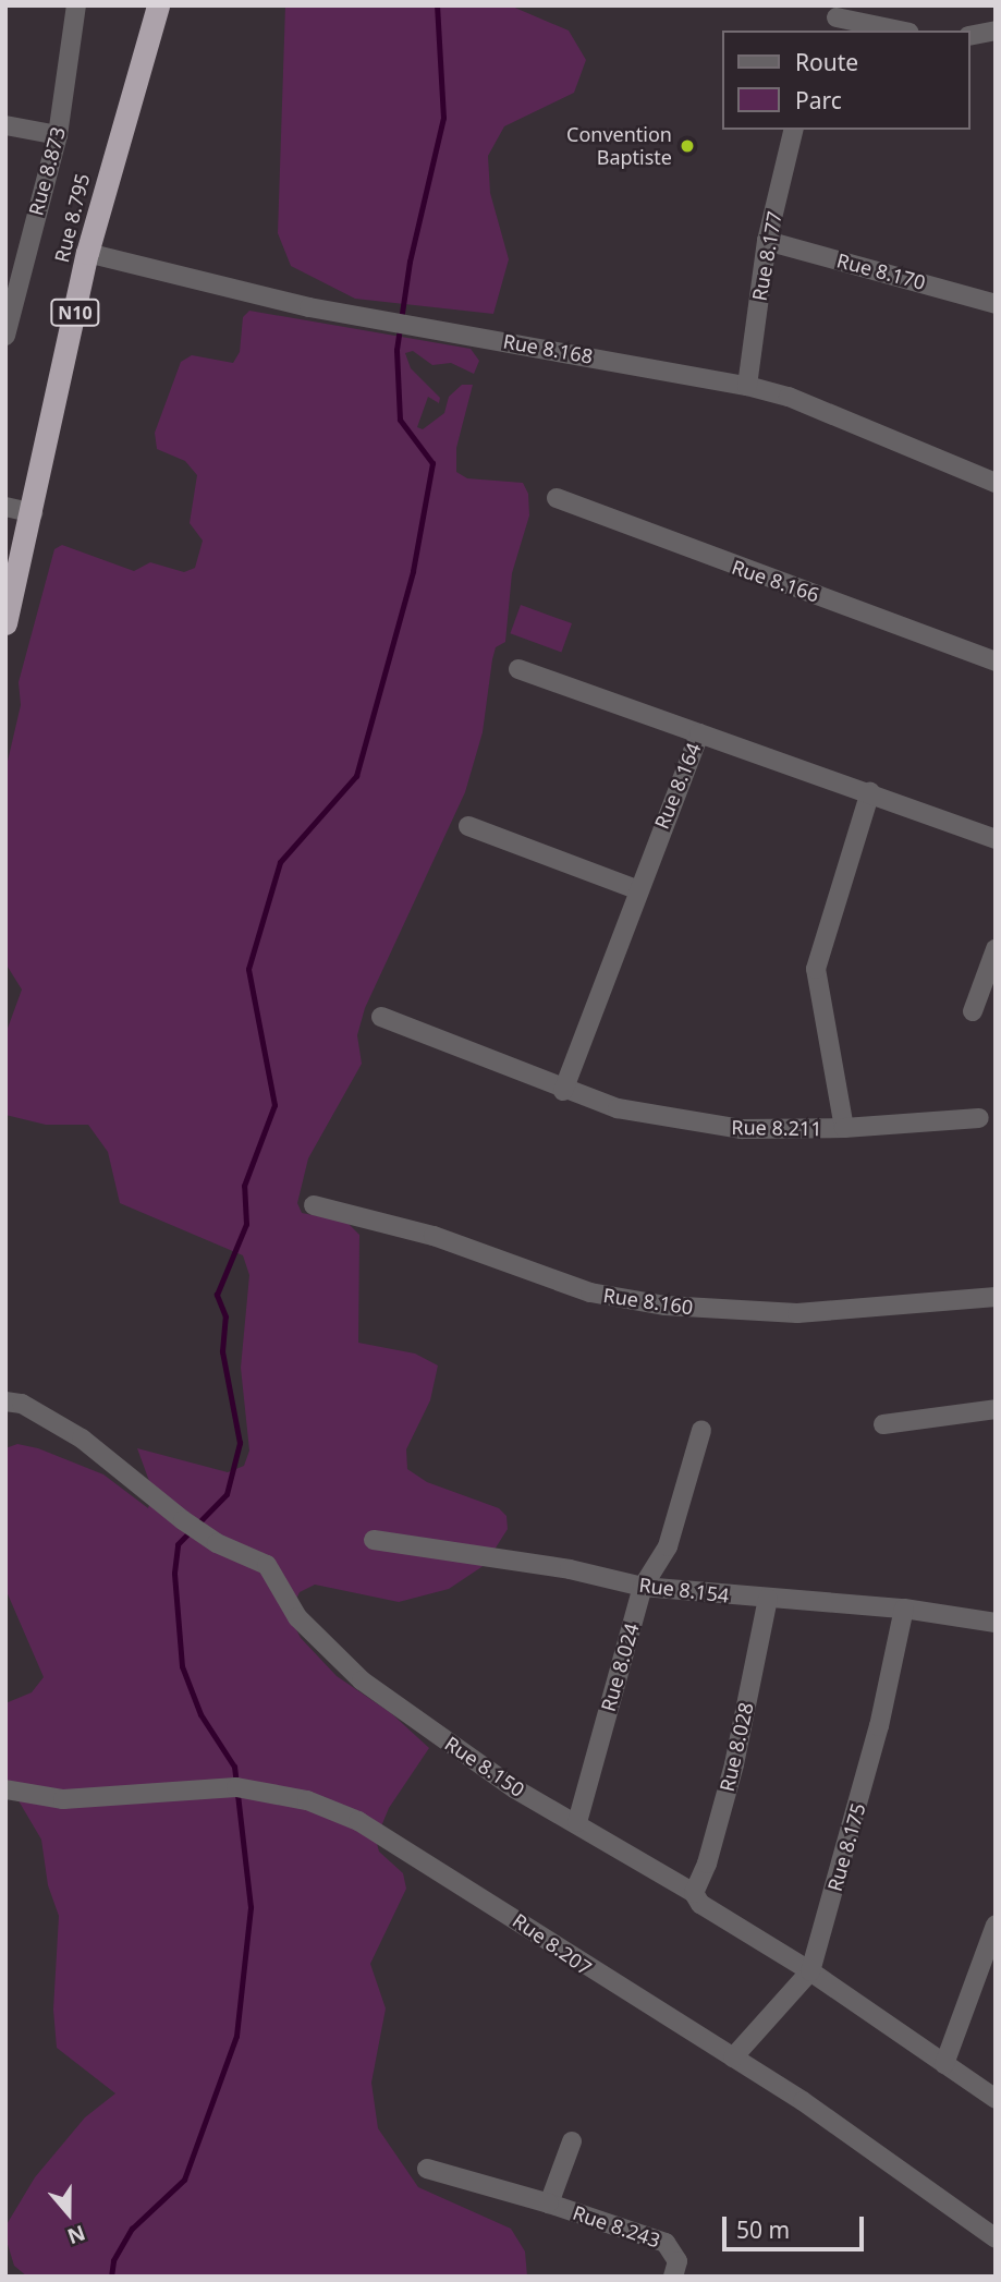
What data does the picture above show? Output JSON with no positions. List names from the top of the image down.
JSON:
{
  "streets": {
    "highway": ["Rue 8.795", "N10"],
    "street": [
      "Rue 8.873",
      "Rue 8.177",
      "Rue 8.170",
      "Rue 8.168",
      "Rue 8.166",
      "Rue 8.164",
      "Rue 8.211",
      "Rue 8.160",
      "Rue 8.154",
      "Rue 8.024",
      "Rue 8.028",
      "Rue 8.150",
      "Rue 8.175",
      "Rue 8.207",
      "Rue 8.243"
    ]
  },
  "crossings": [
    ["Rue 8.795", "Rue 8.168"],
    ["Rue 8.177", "Rue 8.170"],
    ["Rue 8.177", "Rue 8.168"],
    ["Rue 8.164", "Rue 8.211"],
    ["Rue 8.154", "Rue 8.024"],
    ["Rue 8.154", "Rue 8.028"],
    ["Rue 8.154", "Rue 8.175"],
    ["Rue 8.024", "Rue 8.150"],
    ["Rue 8.028", "Rue 8.150"],
    ["Rue 8.150", "Rue 8.175"],
    ["Rue 8.175", "Rue 8.207"]
  ],
  "places": ["Convention Baptiste"],
  "legend": ["Route", "Parc"],
  "scale_bar": "50 m",
  "north": "bottom"
}
